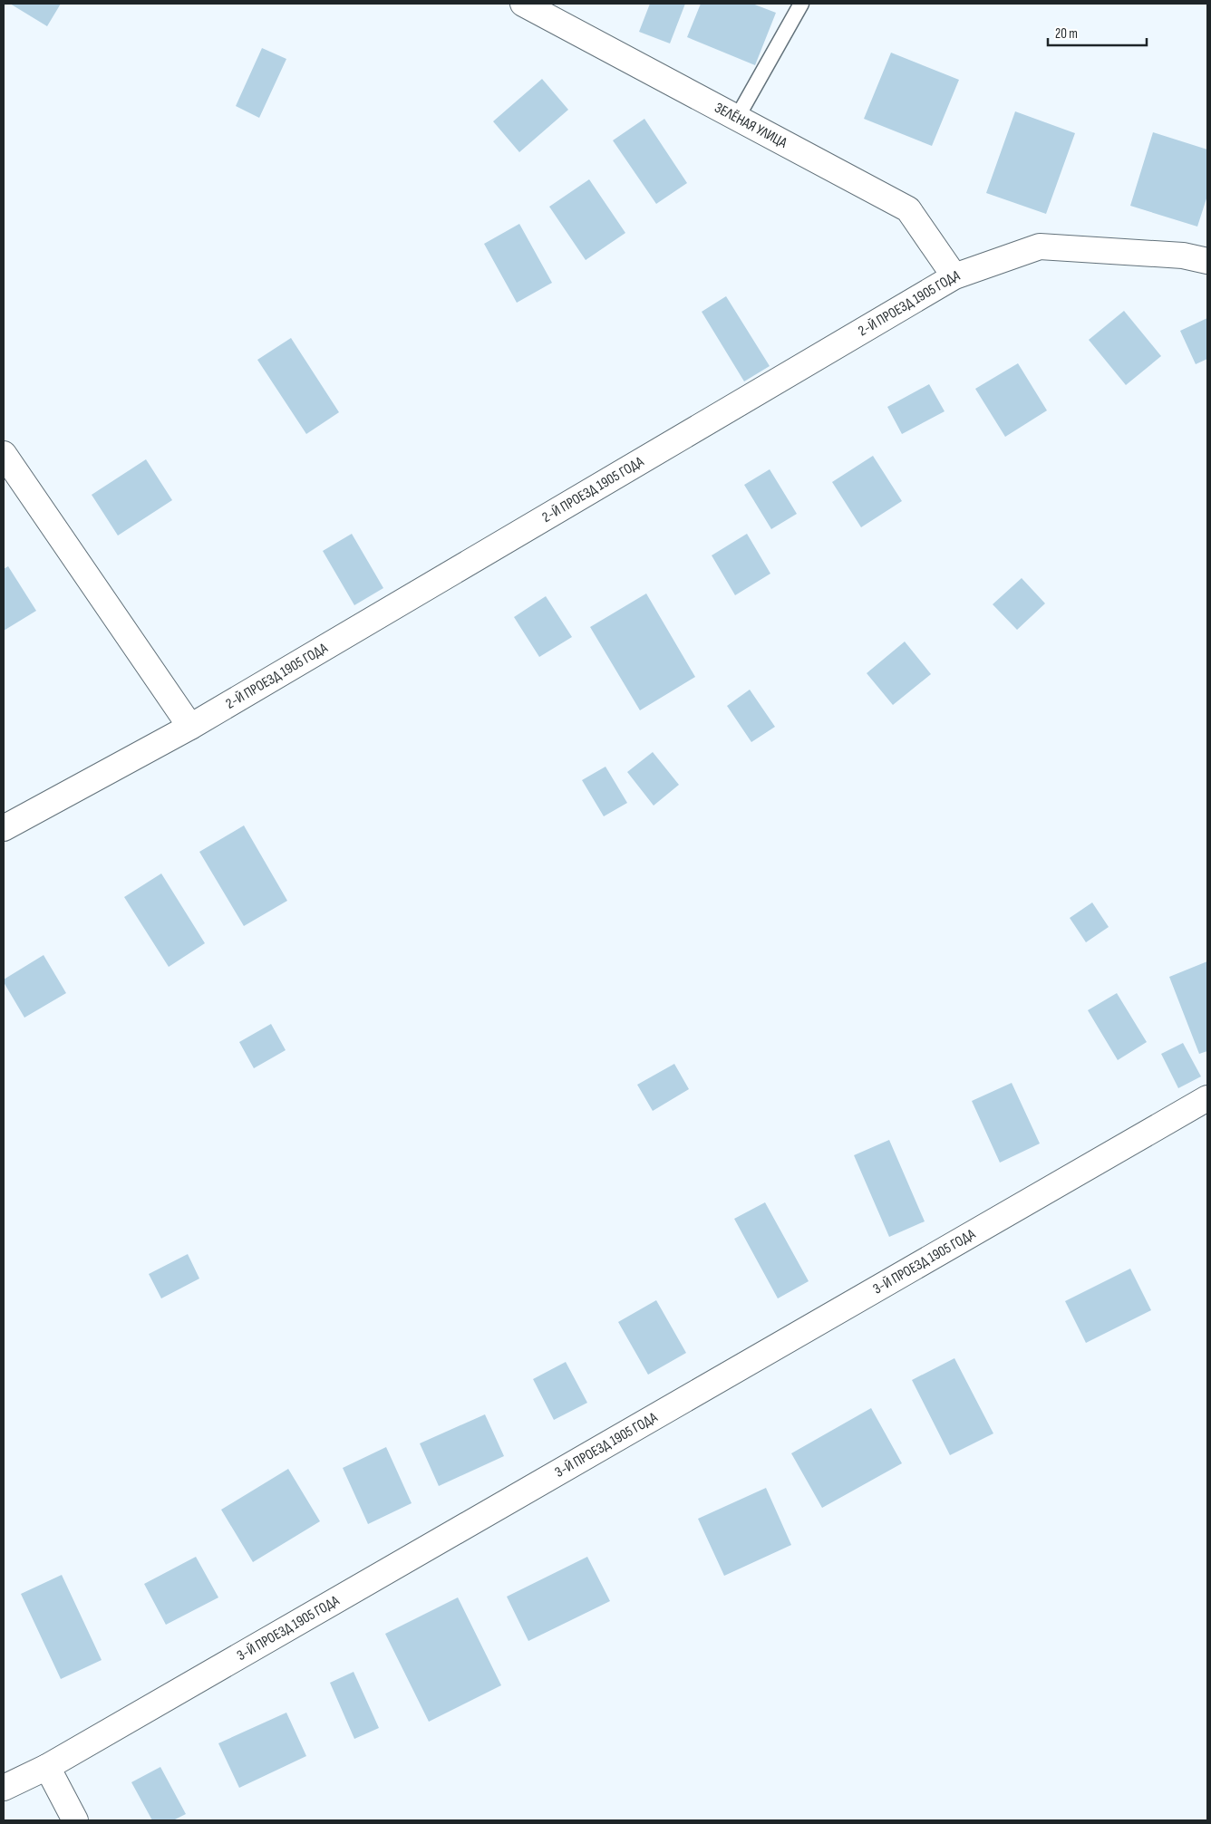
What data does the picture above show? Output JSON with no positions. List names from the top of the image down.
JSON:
{
  "streets": {
    "street": ["ЗЕЛЁНАЯ УЛИЦА", "2-Й ПРОЕЗД 1905 ГОДА", "3-Й ПРОЕЗД 1905 ГОДА"]
  },
  "crossings": [
    ["ЗЕЛЁНАЯ УЛИЦА", "2-Й ПРОЕЗД 1905 ГОДА"]
  ],
  "scale_bar": "20 m"
}
